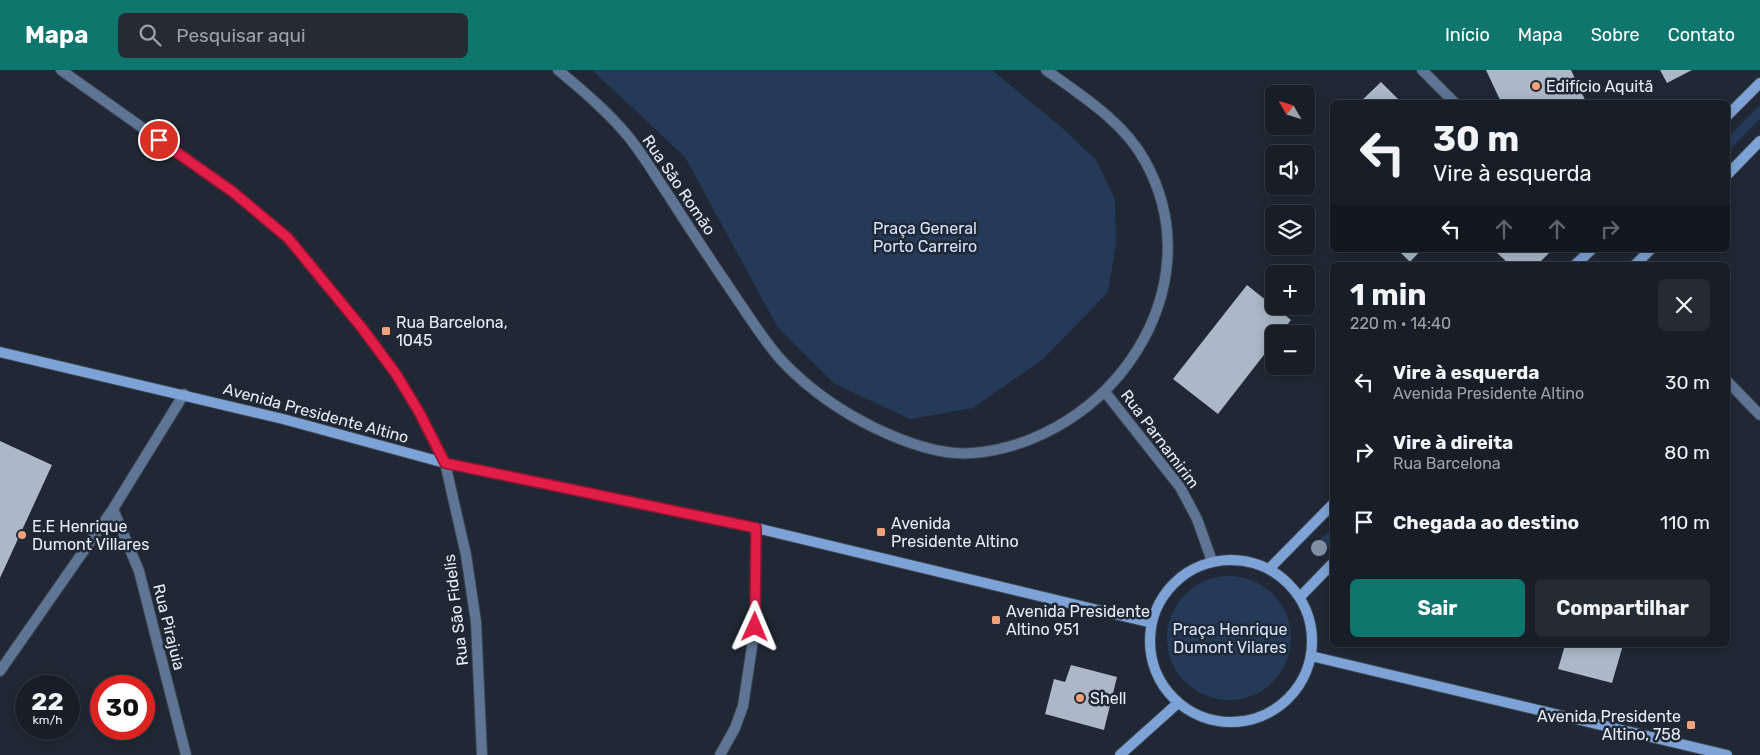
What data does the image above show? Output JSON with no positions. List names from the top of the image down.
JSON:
{
  "streets": {
    "main road": ["Avenida Presidente Altino"],
    "street": [
      "Rua São Romão",
      "Rua Parnamirim",
      "Rua São Fidelis",
      "Rua Pirajuia"
    ]
  },
  "crossings": [
    ["Rua São Romão", "Rua Parnamirim"],
    ["Avenida Presidente Altino", "Rua Parnamirim"],
    ["Avenida Presidente Altino", "Rua São Fidelis"]
  ],
  "parks": ["Praça General Porto Carreiro", "Praça Henrique Dumont Vilares"],
  "places": {
    "other": ["Edifício Aquitã", "E.E Henrique Dumont Villares", "Shell"],
    "transit": [
      "Rua Barcelona, 1045",
      "Avenida Presidente Altino",
      "Avenida Presidente Altino 951",
      "Avenida Presidente Altino, 758"
    ]
  },
  "north": "top left",
  "page": {
    "header": "Mapa",
    "search": "Pesquisar aqui",
    "nav": [
      "Início",
      "Mapa",
      "Sobre",
      "Contato"
    ],
    "map_buttons": ["+", "−"],
    "turn": ["30 m", "Vire à esquerda"],
    "heading": ["1 min", "220 m · 14:40"],
    "list": [
      {
        "name": "Vire à esquerda",
        "note": "Avenida Presidente Altino",
        "value": "30 m"
      },
      {
        "name": "Vire à direita",
        "note": "Rua Barcelona",
        "value": "80 m"
      },
      {
        "name": "Chegada ao destino",
        "value": "110 m"
      }
    ],
    "buttons": ["Sair", "Compartilhar"],
    "speed": "22 km/h",
    "limit": "30"
  }
}
